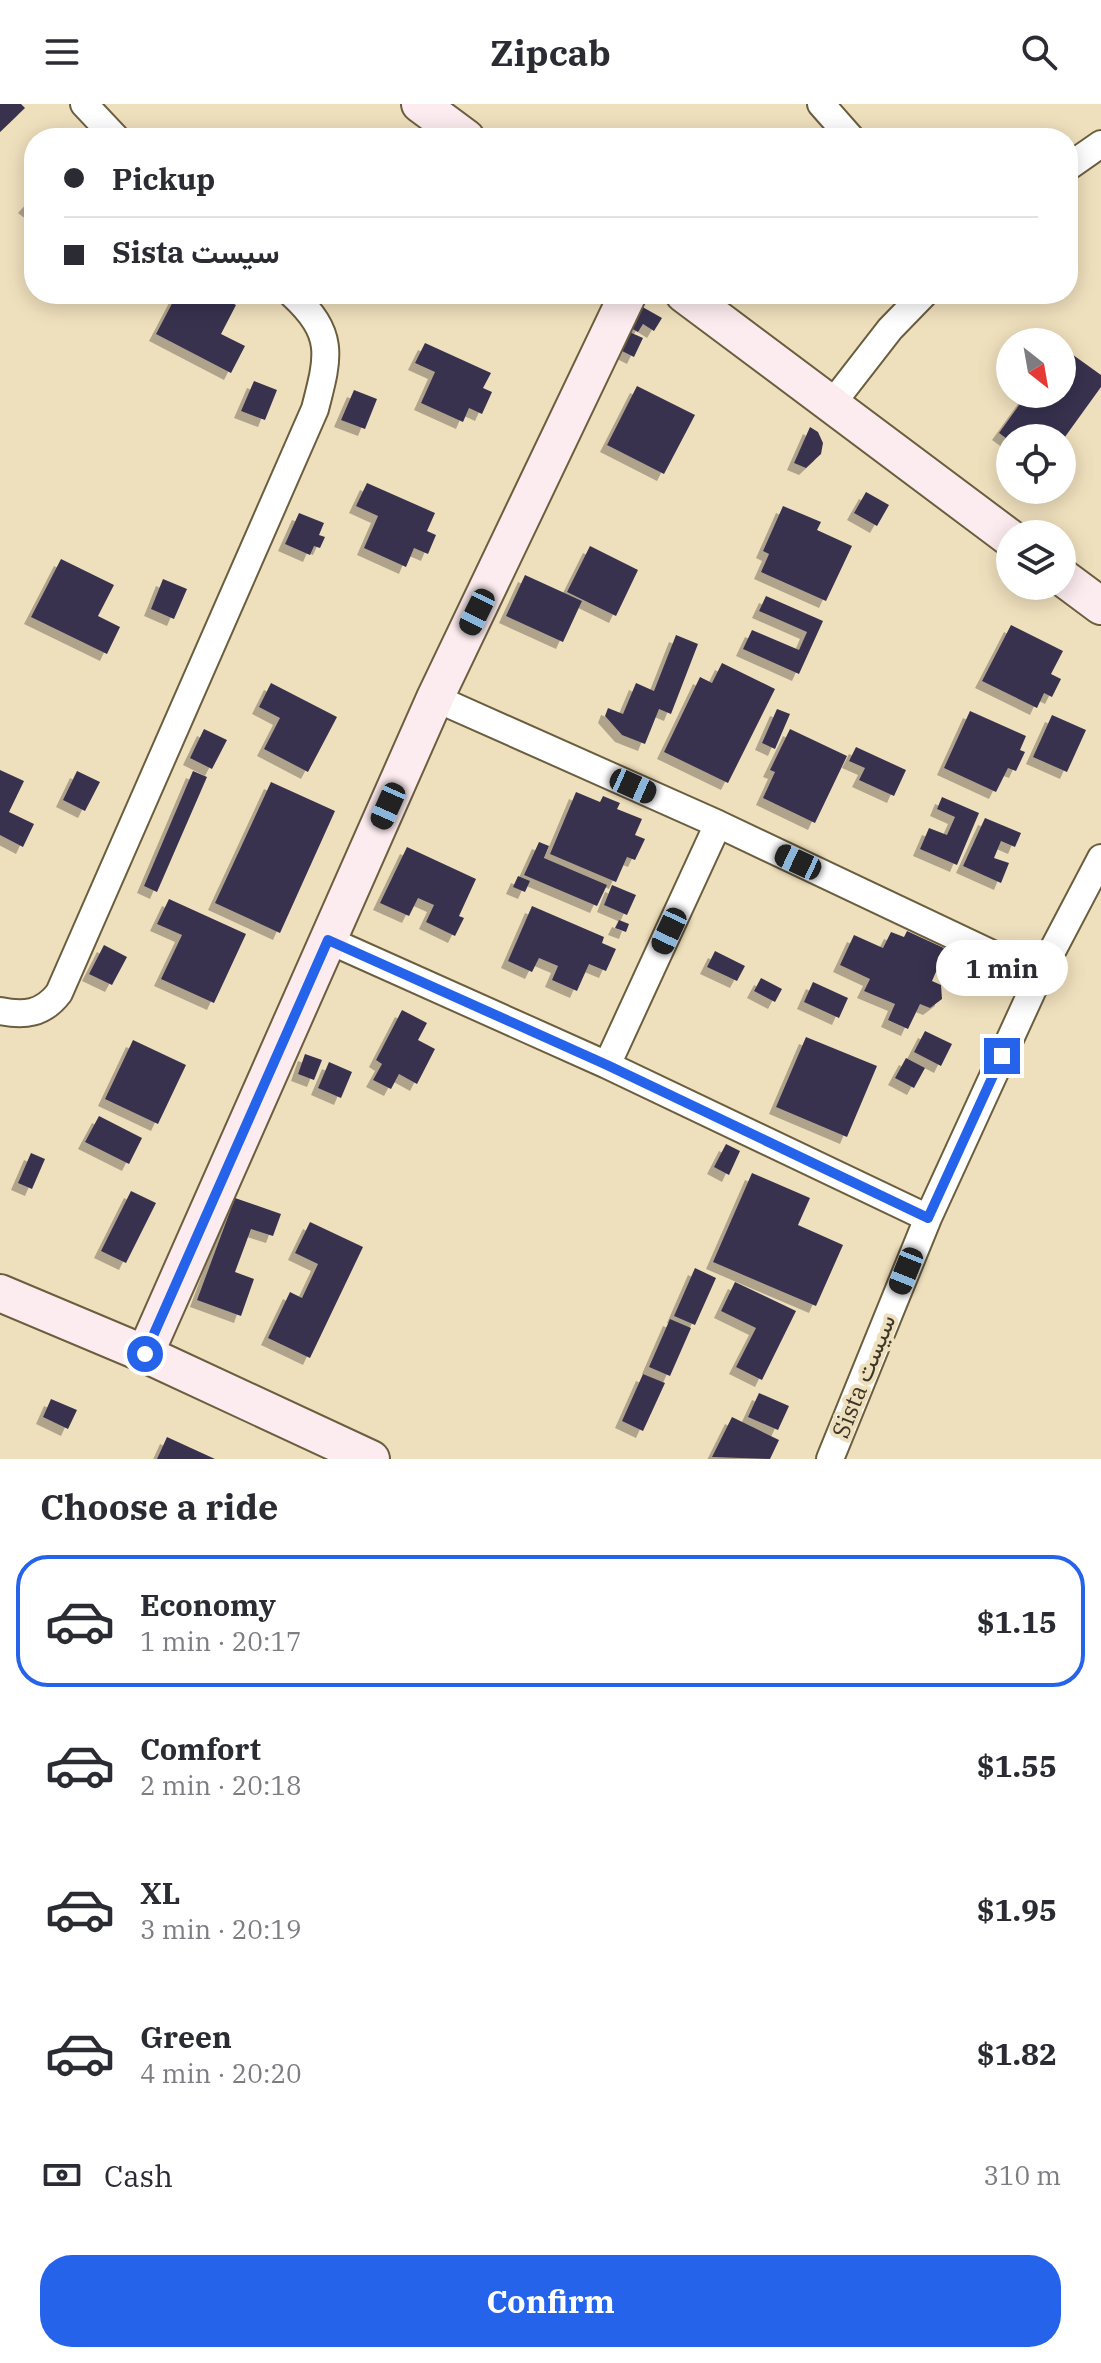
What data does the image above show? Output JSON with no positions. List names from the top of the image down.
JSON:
{
  "streets": {
    "street": ["Sista سيست"]
  },
  "north": "bottom right",
  "page": {
    "header": "Zipcab",
    "banner": ["Pickup", "Sista سيست"],
    "bubble": "1 min",
    "heading": "Choose a ride",
    "list": [
      {
        "name": "Economy",
        "note": "1 min · 20:17",
        "value": "$1.15"
      },
      {
        "name": "Comfort",
        "note": "2 min · 20:18",
        "value": "$1.55"
      },
      {
        "name": "XL",
        "note": "3 min · 20:19",
        "value": "$1.95"
      },
      {
        "name": "Green",
        "note": "4 min · 20:20",
        "value": "$1.82"
      }
    ],
    "pay": ["Cash", "310 m"],
    "buttons": "Confirm"
  }
}
